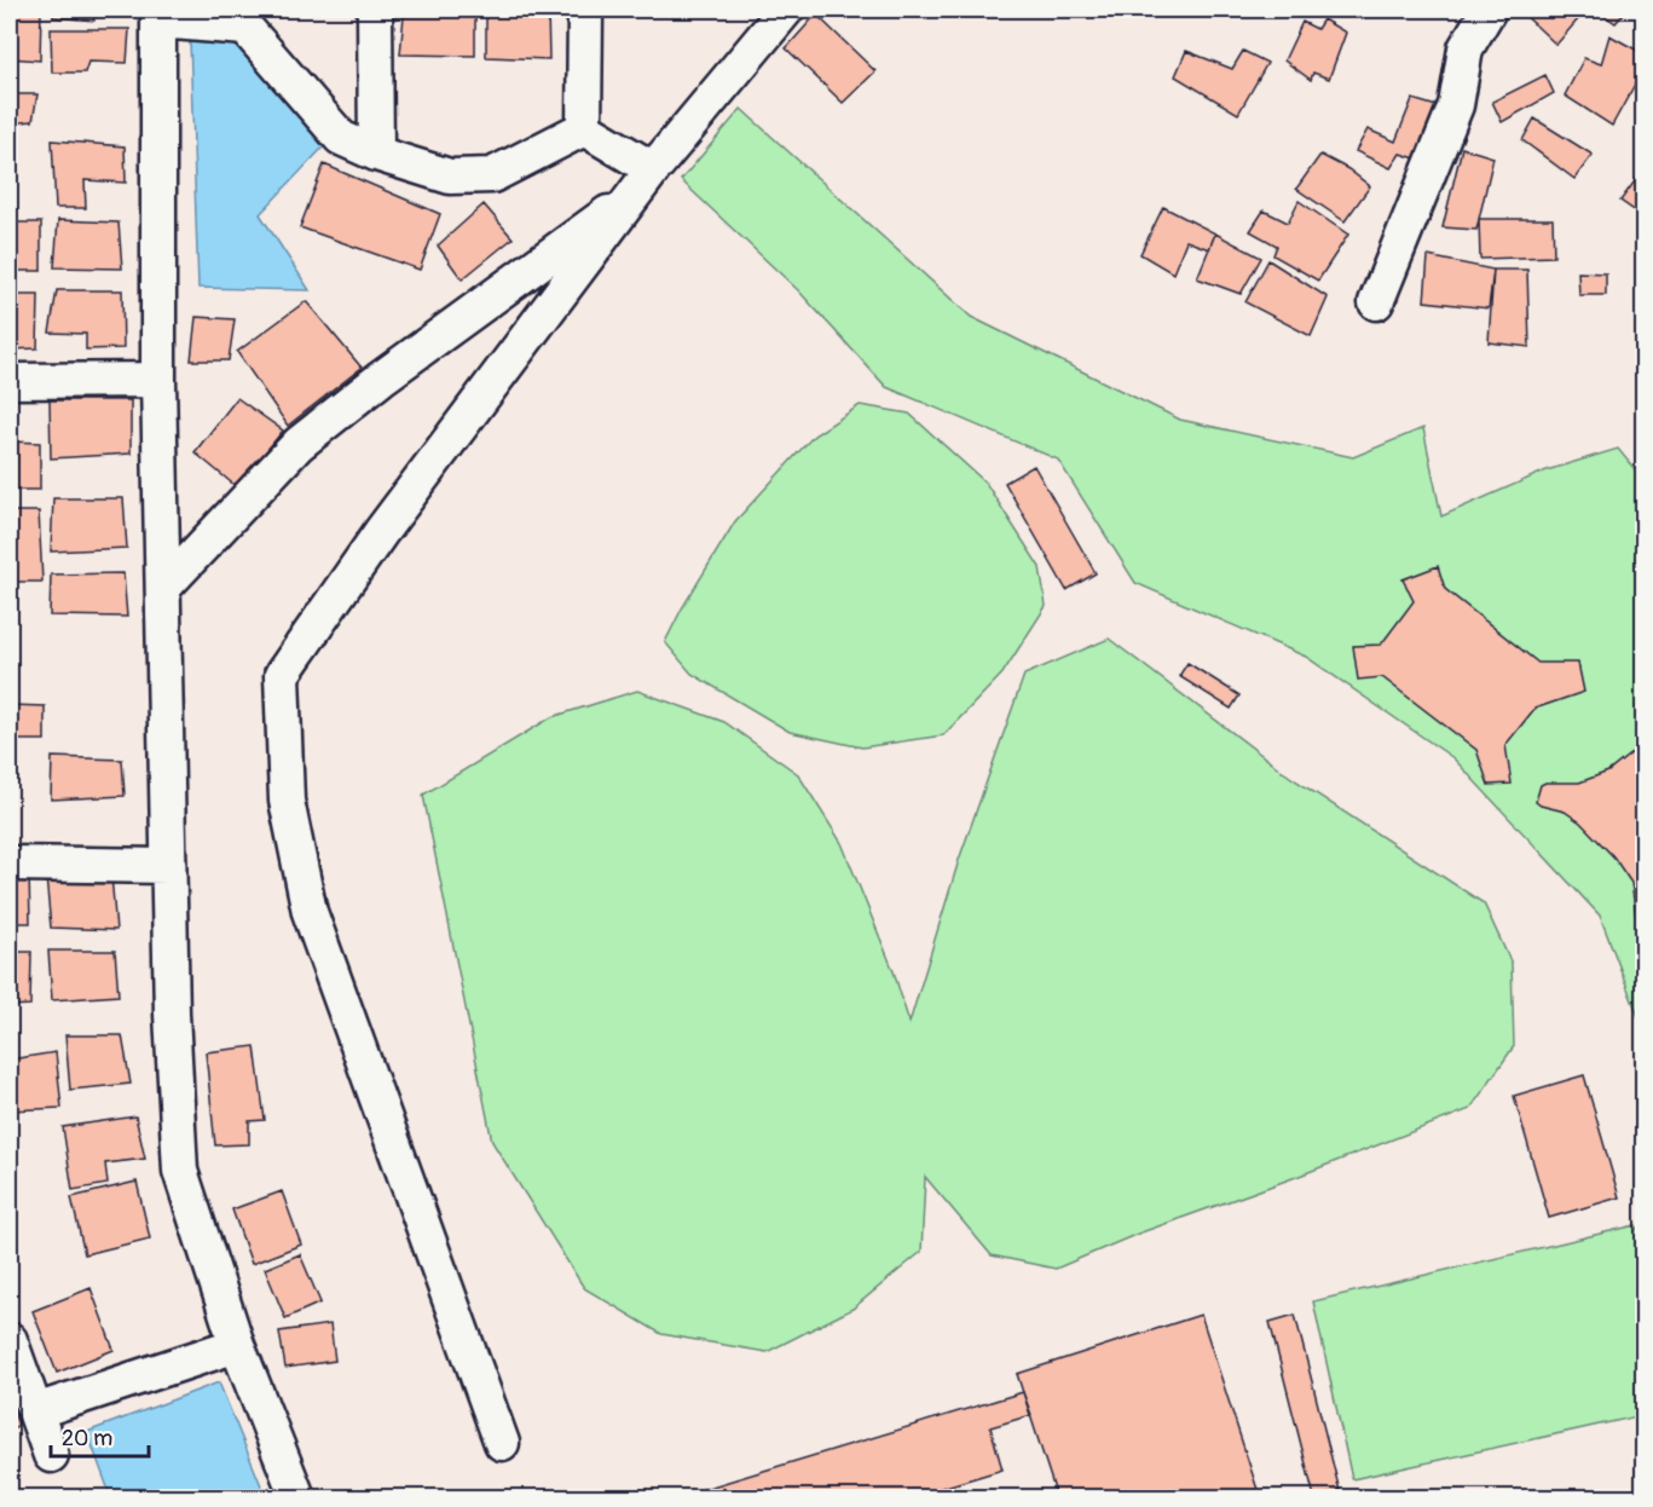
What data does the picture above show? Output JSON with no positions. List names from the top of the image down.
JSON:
{
  "scale_bar": "20 m"
}
